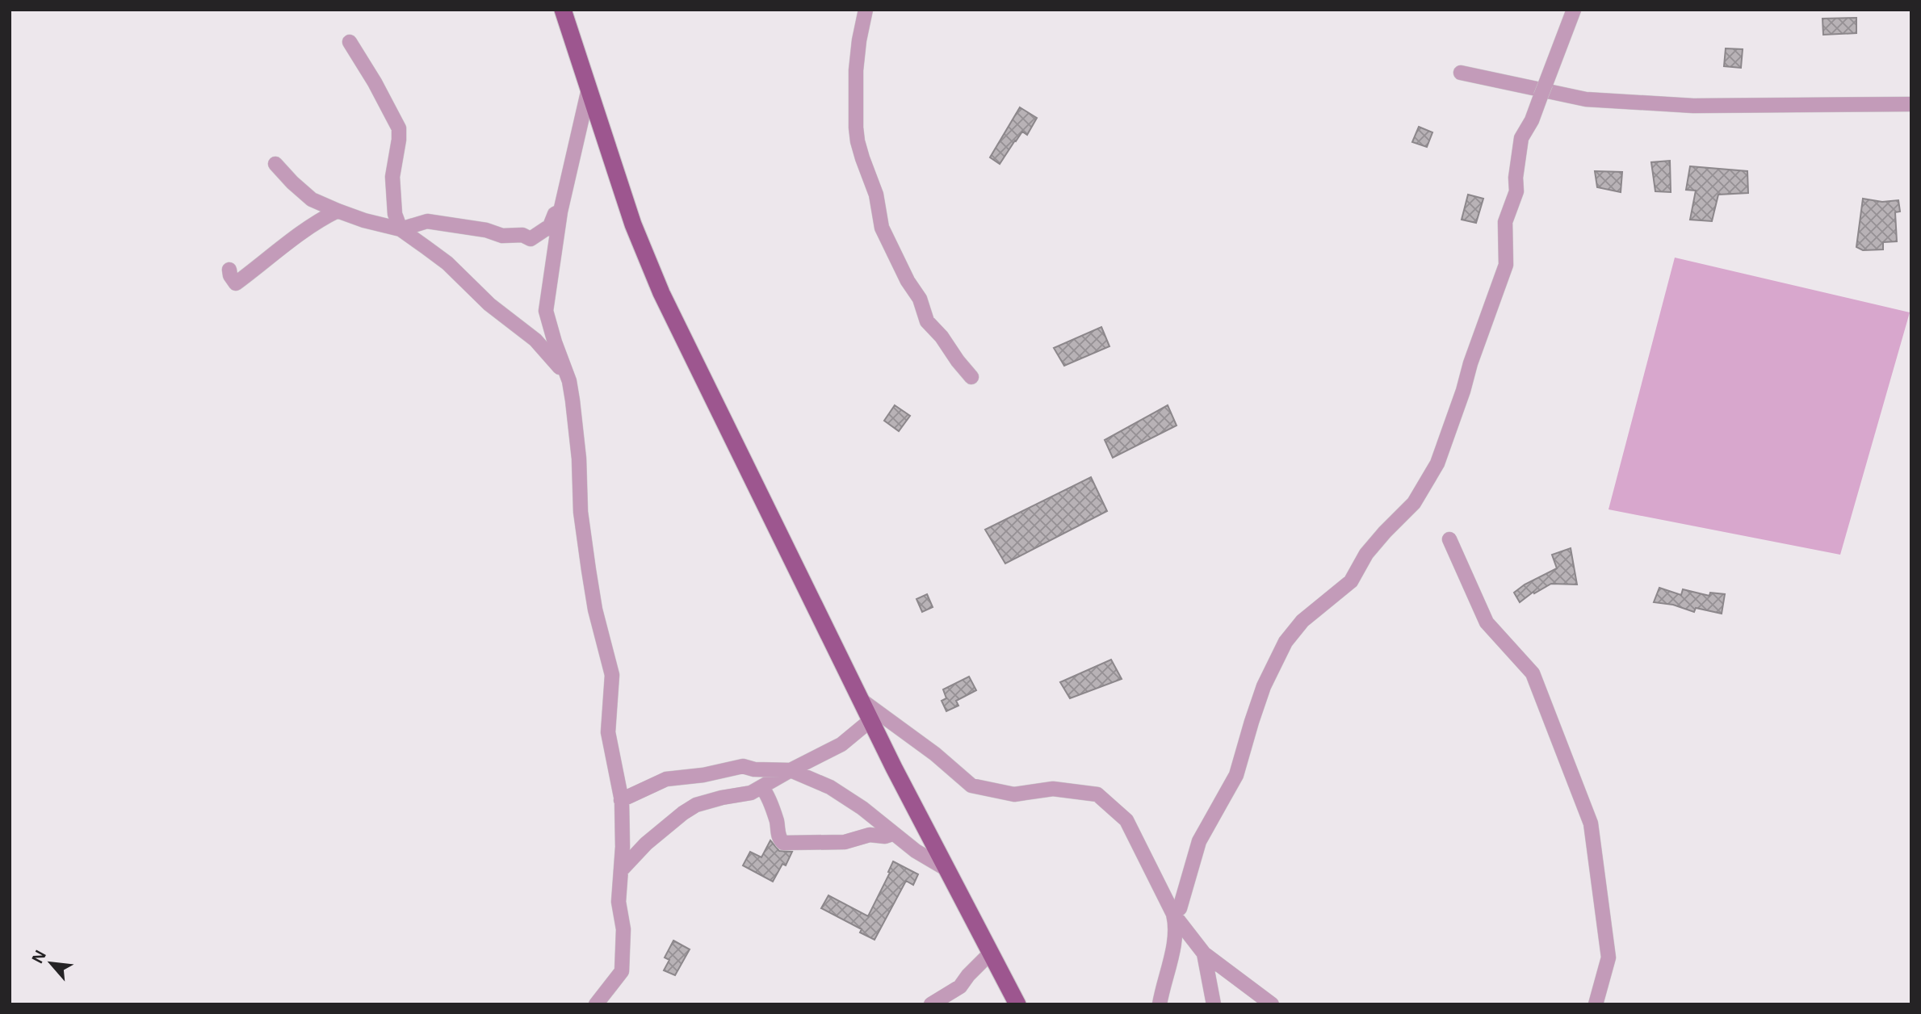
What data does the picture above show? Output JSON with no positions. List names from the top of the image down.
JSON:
{
  "north": "top left"
}
